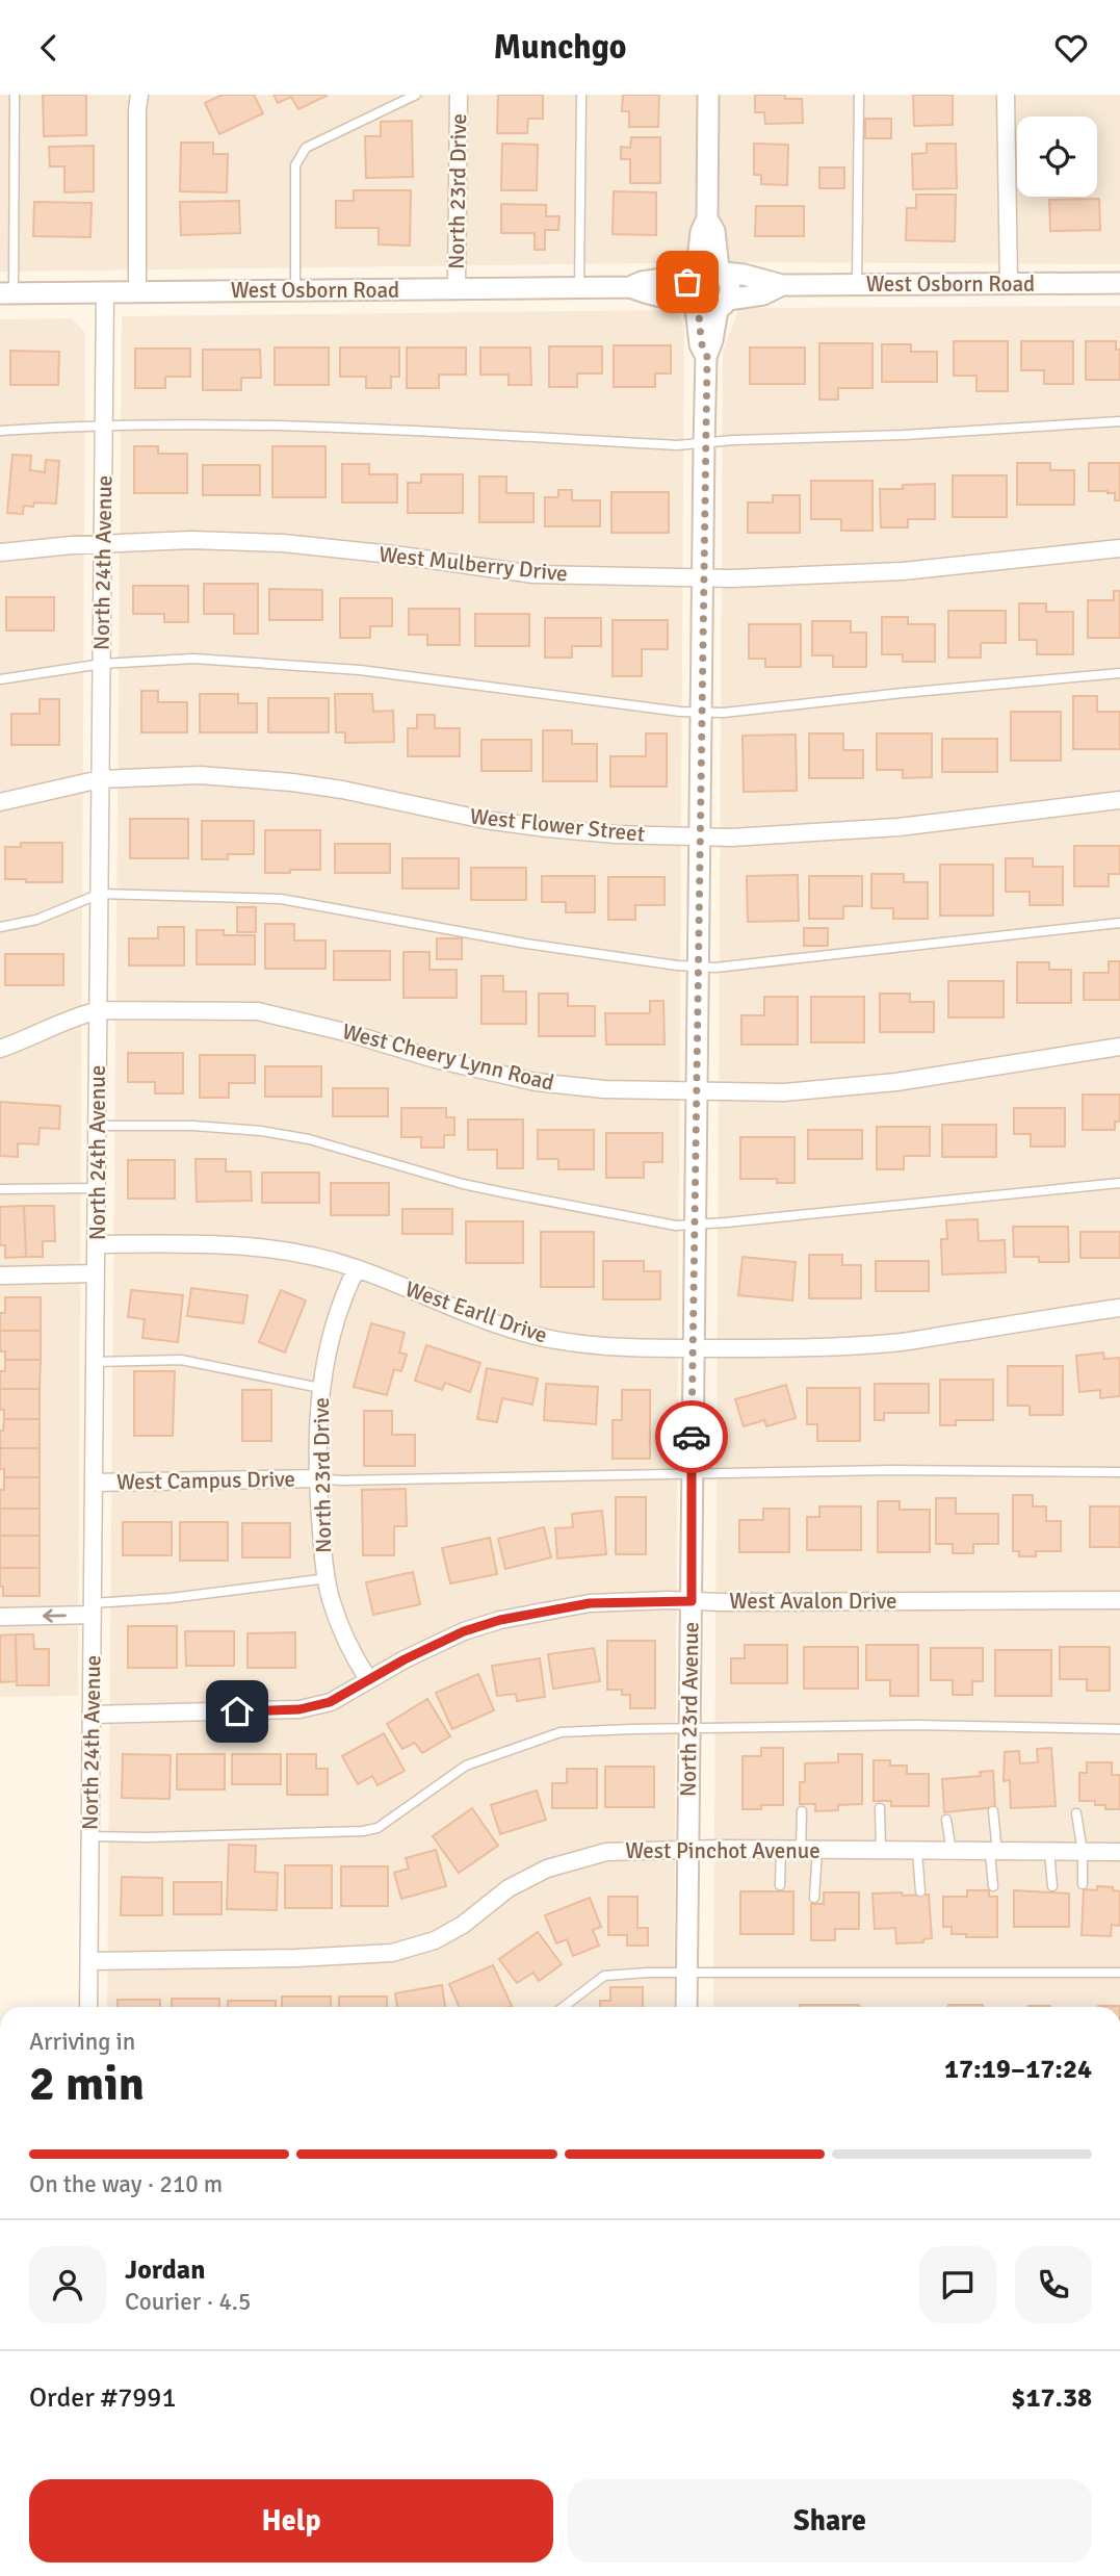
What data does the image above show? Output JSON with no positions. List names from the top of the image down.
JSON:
{
  "streets": {
    "street": [
      "North 23rd Drive",
      "West Osborn Road",
      "North 24th Avenue",
      "West Mulberry Drive",
      "West Flower Street",
      "West Cheery Lynn Road",
      "West Earll Drive",
      "West Campus Drive",
      "West Avalon Drive",
      "North 23rd Avenue",
      "West Pinchot Avenue"
    ]
  },
  "crossings": [
    ["North 23rd Drive", "West Osborn Road"],
    ["North 23rd Drive", "West Earll Drive"],
    ["North 23rd Drive", "West Campus Drive"],
    ["North 23rd Drive", "West Avalon Drive"],
    ["West Osborn Road", "North 24th Avenue"],
    ["West Osborn Road", "North 23rd Avenue"],
    ["North 24th Avenue", "West Mulberry Drive"],
    ["North 24th Avenue", "West Flower Street"],
    ["North 24th Avenue", "West Cheery Lynn Road"],
    ["North 24th Avenue", "West Earll Drive"],
    ["North 24th Avenue", "West Campus Drive"],
    ["North 24th Avenue", "West Avalon Drive"],
    ["North 24th Avenue", "West Pinchot Avenue"],
    ["West Mulberry Drive", "North 23rd Avenue"],
    ["West Flower Street", "North 23rd Avenue"],
    ["West Cheery Lynn Road", "North 23rd Avenue"],
    ["West Earll Drive", "North 23rd Avenue"],
    ["West Avalon Drive", "North 23rd Avenue"],
    ["North 23rd Avenue", "West Pinchot Avenue"]
  ],
  "page": {
    "header": "Munchgo",
    "heading": ["2 min", "Arriving in", "17:19–17:24"],
    "panel": [
      "Jordan",
      "Courier · 4.5",
      "Order #7991",
      "$17.38"
    ],
    "bar": "On the way · 210 m",
    "buttons": ["Help", "Share"]
  }
}
